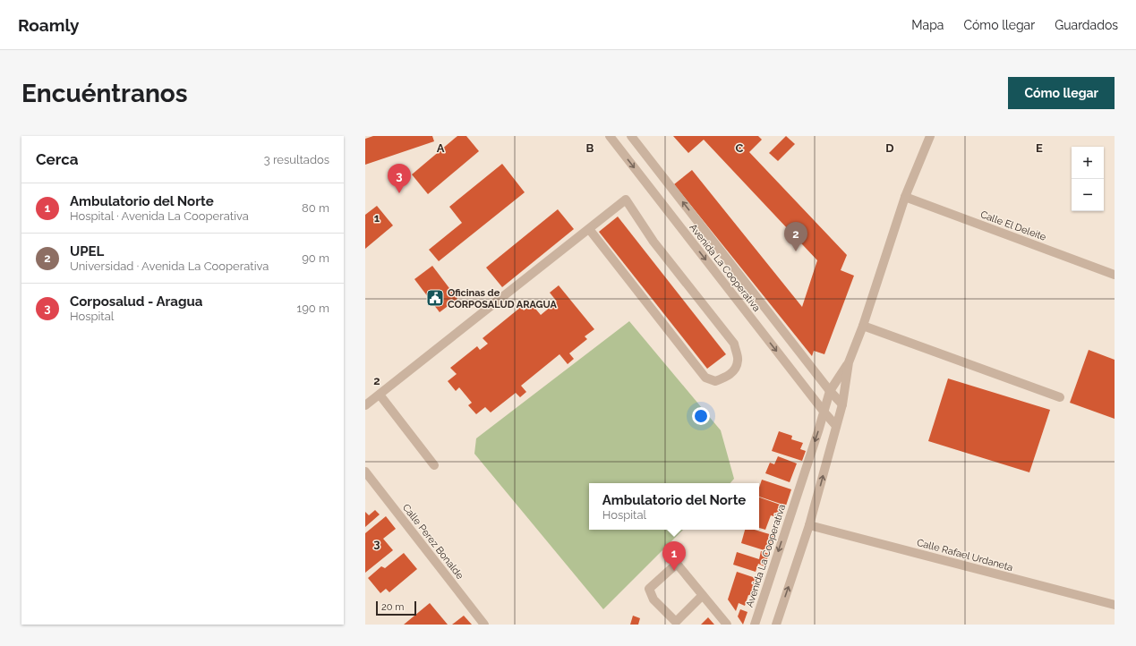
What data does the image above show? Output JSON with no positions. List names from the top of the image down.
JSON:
{
  "streets": {
    "street": [
      "Calle El Deleite",
      "Avenida La Cooperativa",
      "Calle Perez Bonalde",
      "Calle Rafael Urdaneta"
    ]
  },
  "places": {
    "public building": ["Oficinas de CORPOSALUD ARAGUA"]
  },
  "scale_bar": "20 m",
  "page": {
    "header": "Roamly",
    "nav": ["Mapa", "Cómo llegar", "Guardados"],
    "buttons": "Cómo llegar",
    "title": "Encuéntranos",
    "heading": ["Cerca", "3 resultados"],
    "map_buttons": ["+", "−"],
    "pins": ["3", "2", "1"],
    "list": [
      {
        "mark": "1",
        "name": "Ambulatorio del Norte",
        "note": "Hospital · Avenida La Cooperativa",
        "value": "80 m"
      },
      {
        "mark": "2",
        "name": "UPEL",
        "note": "Universidad · Avenida La Cooperativa",
        "value": "90 m"
      },
      {
        "mark": "3",
        "name": "Corposalud - Aragua",
        "note": "Hospital",
        "value": "190 m"
      }
    ],
    "popup": ["Ambulatorio del Norte", "Hospital"],
    "scale": "20 m"
  },
  "grid": {
    "columns": [
      "A",
      "B",
      "C",
      "D",
      "E"
    ],
    "rows": ["1", "2", "3"]
  }
}
